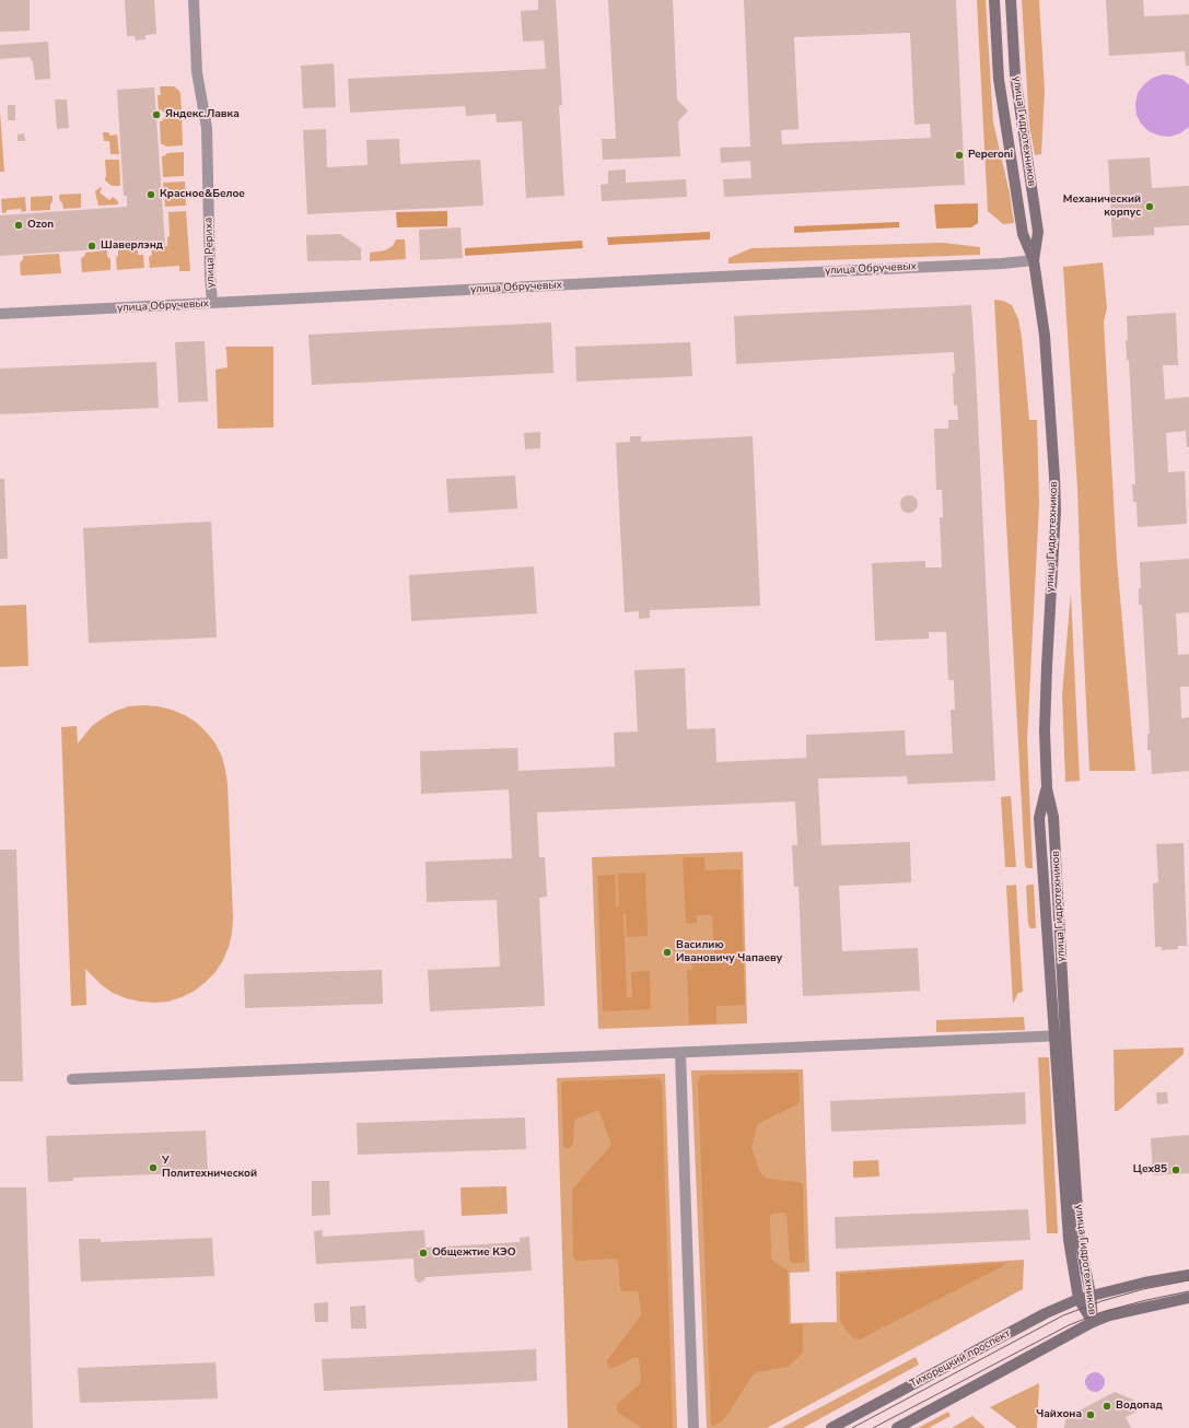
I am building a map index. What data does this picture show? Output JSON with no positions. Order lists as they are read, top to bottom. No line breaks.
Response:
{"streets":{"street":["улица Гидротехников","улица Рериха","улица Обручевых","Тихорецкий проспект"]},"crossings":[["улица Гидротехников","улица Обручевых"],["улица Гидротехников","Тихорецкий проспект"],["улица Рериха","улица Обручевых"]],"places":["Яндекс.Лавка","Peperoni","Красное&Белое","Механический корпус","Ozon","Шаверлэнд","Василию Ивановичу Чапаеву","У Политехнической","Цех85","Общежтие КЭО","Водопад","Чайхона"]}
